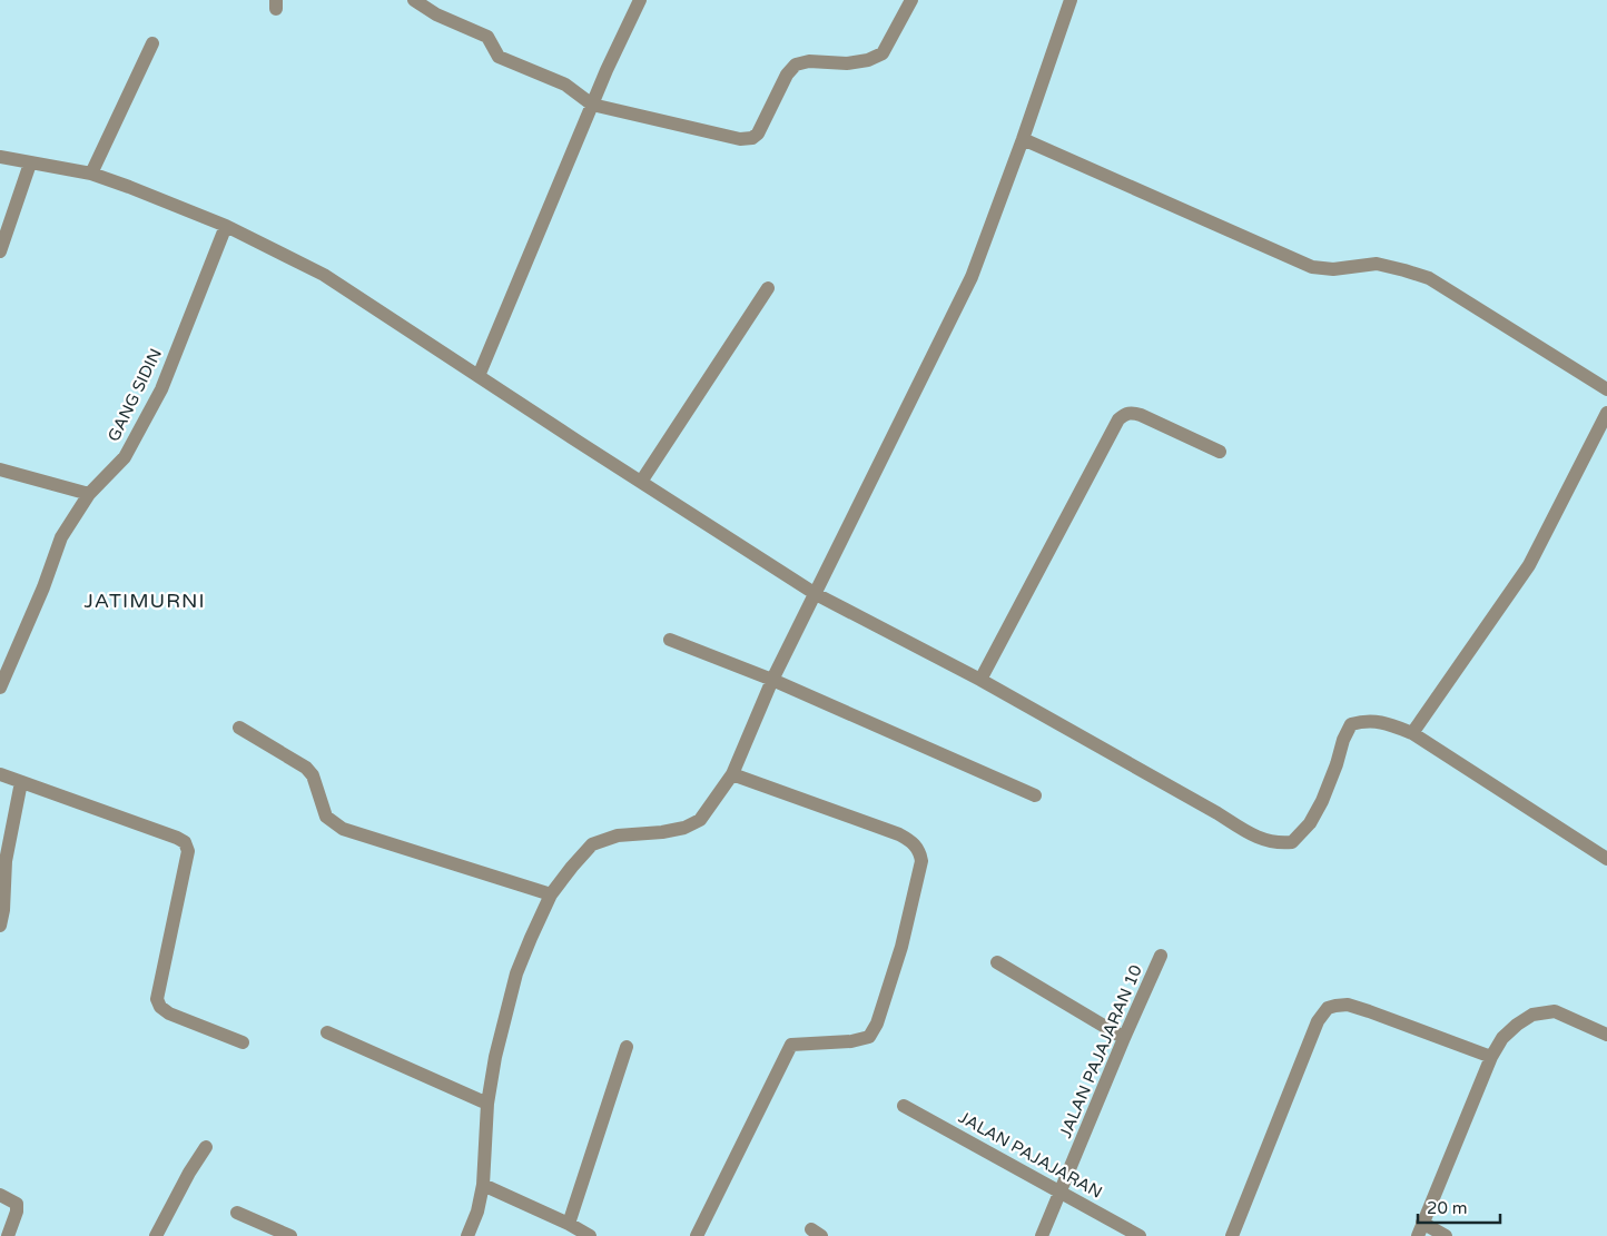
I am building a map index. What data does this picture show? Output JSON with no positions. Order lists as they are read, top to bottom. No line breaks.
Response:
{"streets":{"street":["GANG SIDIN","JALAN PAJAJARAN 10","JALAN PAJAJARAN"]},"crossings":[["JALAN PAJAJARAN 10","JALAN PAJAJARAN"]],"districts":["JATIMURNI"],"scale_bar":"20 m"}
